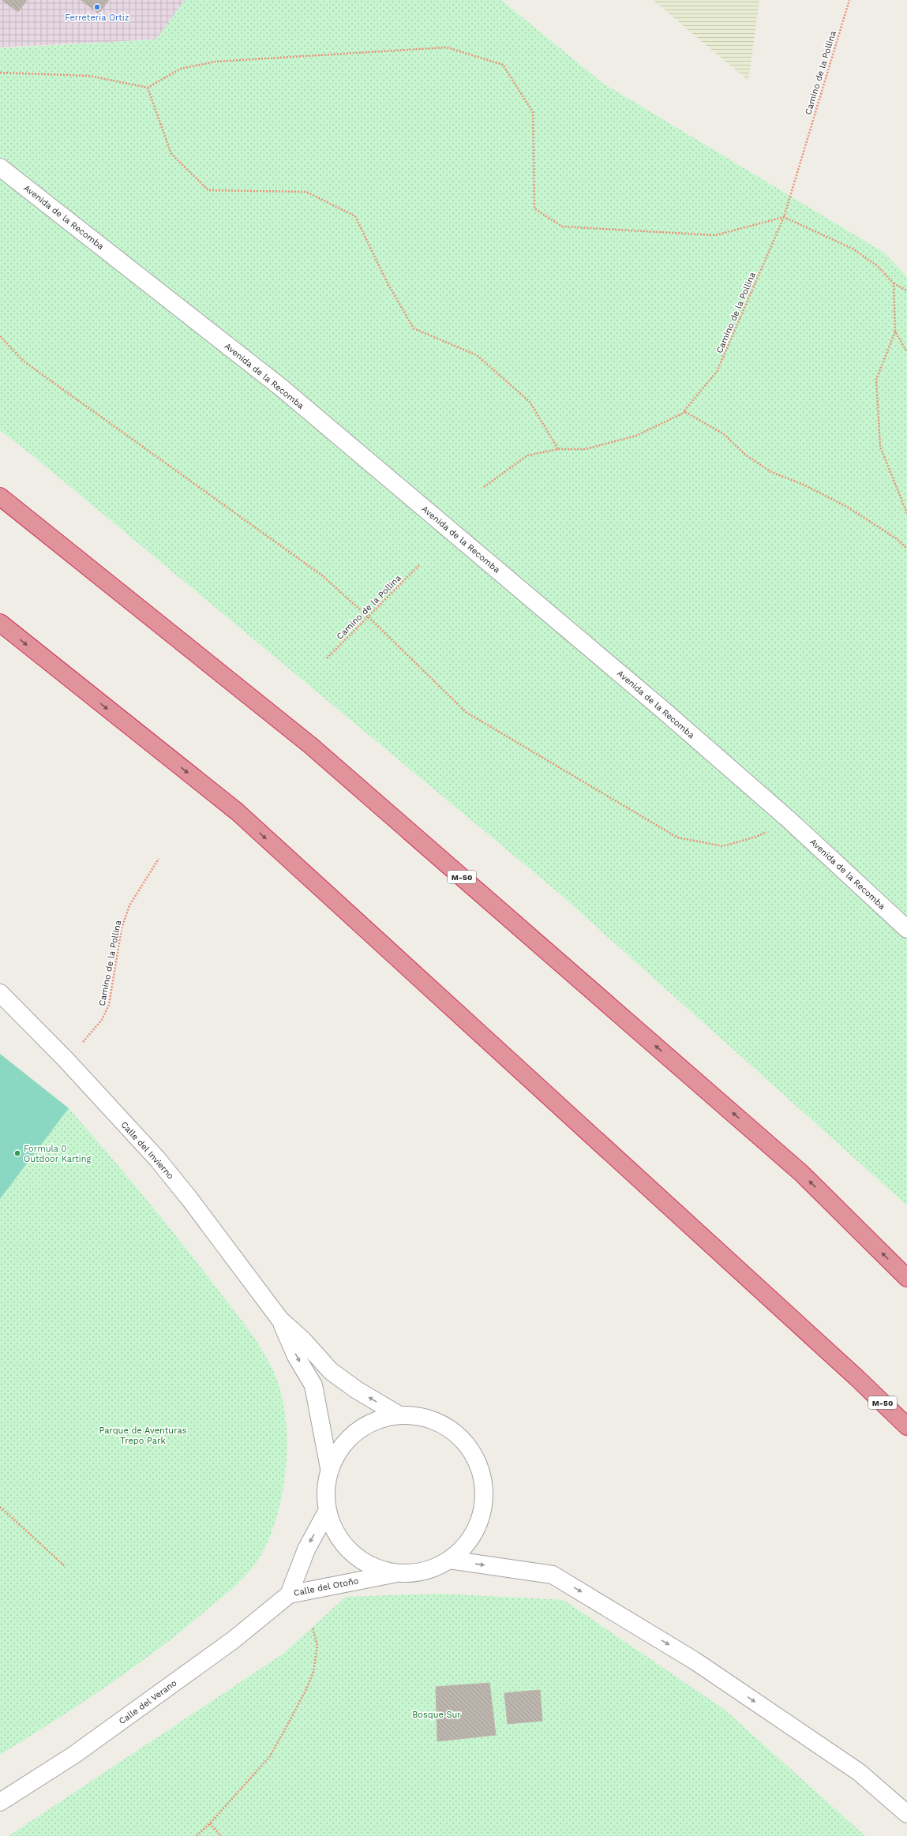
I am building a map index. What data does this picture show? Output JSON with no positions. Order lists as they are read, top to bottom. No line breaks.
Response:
{"streets":{"highway":["M-50"],"street":["Avenida de la Recomba","Calle del Invierno","Calle del Otoño","Calle del Verano"],"path":["Camino de la Pollina"]},"crossings":[["Calle del Otoño","Calle del Verano"]],"one_way":["Calle del Otoño"],"parks":["Parque de Aventuras Trepo Park","Bosque Sur"],"places":["Ferretería Ortiz","Formula 0 Outdoor Karting"]}
